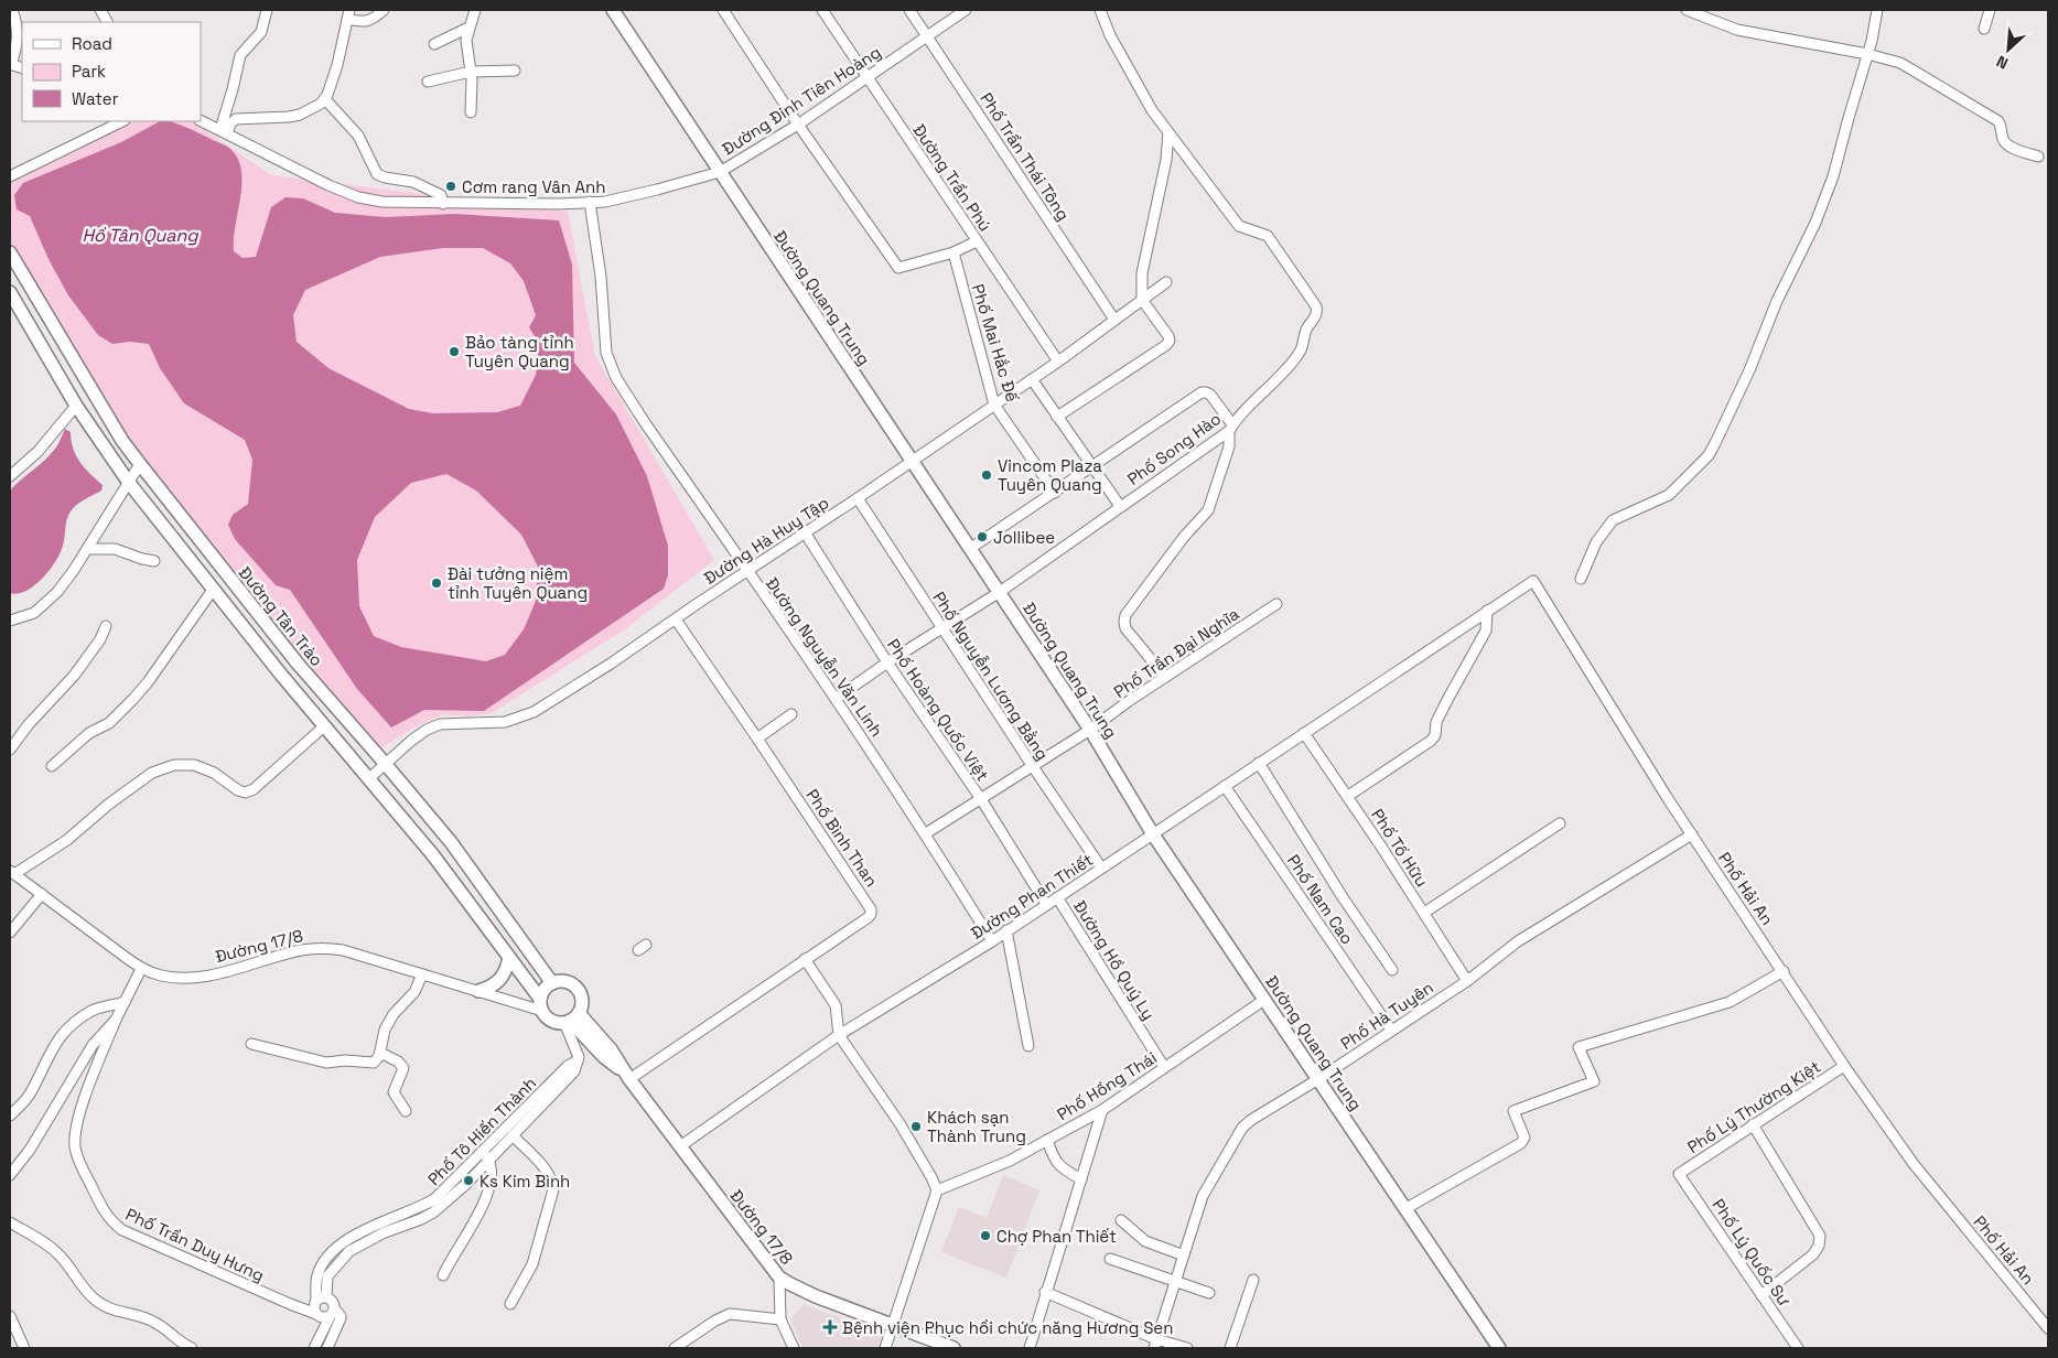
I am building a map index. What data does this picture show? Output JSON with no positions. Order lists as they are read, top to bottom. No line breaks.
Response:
{"streets":{"main road":["Đường Quang Trung","Đường Tân Trào","Đường 17/8"],"street":["Đường Đinh Tiên Hoàng","Phố Trần Thái Tông","Đường Trần Phú","Phố Mai Hắc Đế","Phố Song Hào","Đường Hà Huy Tập","Phố Trần Đại Nghĩa","Đường Nguyễn Văn Linh","Phố Nguyễn Lương Bằng","Phố Hoàng Quốc Việt","Phố Bình Than","Phố Tố Hữu","Phố Hải An","Đường Phan Thiết","Phố Nam Cao","Đường Hồ Quý Ly","Phố Hà Tuyên","Phố Hồng Thái","Phố Lý Thường Kiệt","Phố Tô Hiến Thành","Phố Trần Duy Hưng","Phố Lý Quốc Sư"]},"crossings":[["Đường Đinh Tiên Hoàng","Phố Trần Thái Tông"],["Đường Đinh Tiên Hoàng","Đường Trần Phú"],["Đường Đinh Tiên Hoàng","Đường Quang Trung"],["Đường Đinh Tiên Hoàng","Đường Nguyễn Văn Linh"],["Phố Trần Thái Tông","Đường Hà Huy Tập"],["Đường Trần Phú","Đường Hà Huy Tập"],["Đường Quang Trung","Phố Song Hào"],["Đường Quang Trung","Đường Hà Huy Tập"],["Đường Quang Trung","Phố Trần Đại Nghĩa"],["Đường Quang Trung","Đường Phan Thiết"],["Đường Quang Trung","Phố Hà Tuyên"],["Đường Quang Trung","Phố Hồng Thái"],["Phố Mai Hắc Đế","Đường Hà Huy Tập"],["Phố Song Hào","Đường Nguyễn Văn Linh"],["Phố Song Hào","Phố Nguyễn Lương Bằng"],["Phố Song Hào","Phố Hoàng Quốc Việt"],["Đường Hà Huy Tập","Đường Tân Trào"],["Đường Hà Huy Tập","Đường Nguyễn Văn Linh"],["Đường Hà Huy Tập","Phố Nguyễn Lương Bằng"],["Đường Hà Huy Tập","Phố Hoàng Quốc Việt"],["Đường Hà Huy Tập","Phố Bình Than"],["Đường Tân Trào","Đường 17/8"],["Phố Trần Đại Nghĩa","Đường Nguyễn Văn Linh"],["Phố Trần Đại Nghĩa","Phố Nguyễn Lương Bằng"],["Phố Trần Đại Nghĩa","Phố Hoàng Quốc Việt"],["Đường Nguyễn Văn Linh","Đường Phan Thiết"],["Phố Nguyễn Lương Bằng","Đường Phan Thiết"],["Phố Hoàng Quốc Việt","Đường Phan Thiết"],["Phố Bình Than","Đường 17/8"],["Phố Tố Hữu","Đường Phan Thiết"],["Phố Tố Hữu","Phố Hà Tuyên"],["Phố Hải An","Đường Phan Thiết"],["Phố Hải An","Phố Hà Tuyên"],["Phố Hải An","Phố Lý Thường Kiệt"],["Đường Phan Thiết","Phố Nam Cao"],["Đường Phan Thiết","Đường 17/8"],["Đường Phan Thiết","Đường Hồ Quý Ly"],["Phố Nam Cao","Phố Hà Tuyên"],["Đường Hồ Quý Ly","Phố Hồng Thái"],["Phố Lý Thường Kiệt","Phố Lý Quốc Sư"],["Phố Tô Hiến Thành","Phố Trần Duy Hưng"]],"water":["Hồ Tân Quang"],"places":{"other":["Cơm rang Vân Anh","Bảo tàng tỉnh Tuyên Quang","Vincom Plaza Tuyên Quang","Jollibee","Đài tưởng niệm tỉnh Tuyên Quang","Khách sạn Thành Trung","Ks Kim Bình","Chợ Phan Thiết"],"health":["Bệnh viện Phục hồi chức năng Hương Sen"]},"legend":["Road","Park","Water"],"north":"bottom left"}
